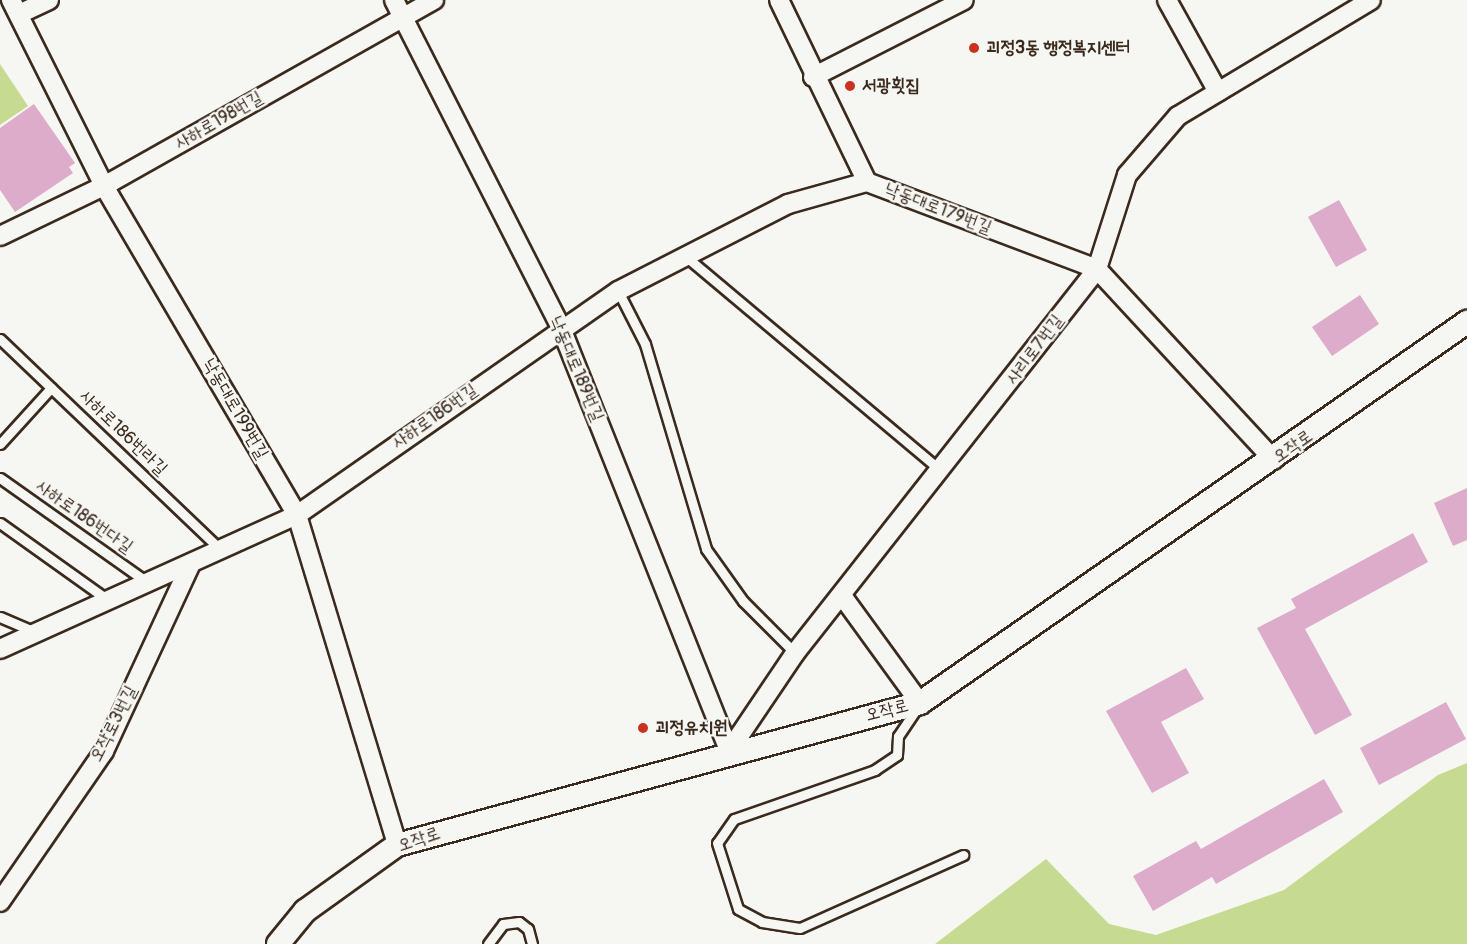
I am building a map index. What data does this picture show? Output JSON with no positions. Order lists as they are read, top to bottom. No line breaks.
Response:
{"streets":{"street":["사하로198번길","낙동대로179번길","사리로7번길","낙동대로189번길","낙동대로199번길","사하로186번길","오작로","오작로3번길"],"lane":["사하로186번라길","사하로186번다길"]},"crossings":[["사하로198번길","낙동대로189번길"],["사하로198번길","낙동대로199번길"],["낙동대로179번길","사리로7번길"],["낙동대로179번길","사하로186번길"],["사리로7번길","낙동대로189번길"],["사리로7번길","오작로"],["낙동대로189번길","사하로186번길"],["낙동대로189번길","오작로"],["낙동대로199번길","사하로186번길"],["낙동대로199번길","오작로"],["사하로186번길","사하로186번라길"],["사하로186번길","사하로186번다길"],["사하로186번길","오작로3번길"]],"places":["괴정3동 행정복지센터","서광횟집","괴정유치원"]}
